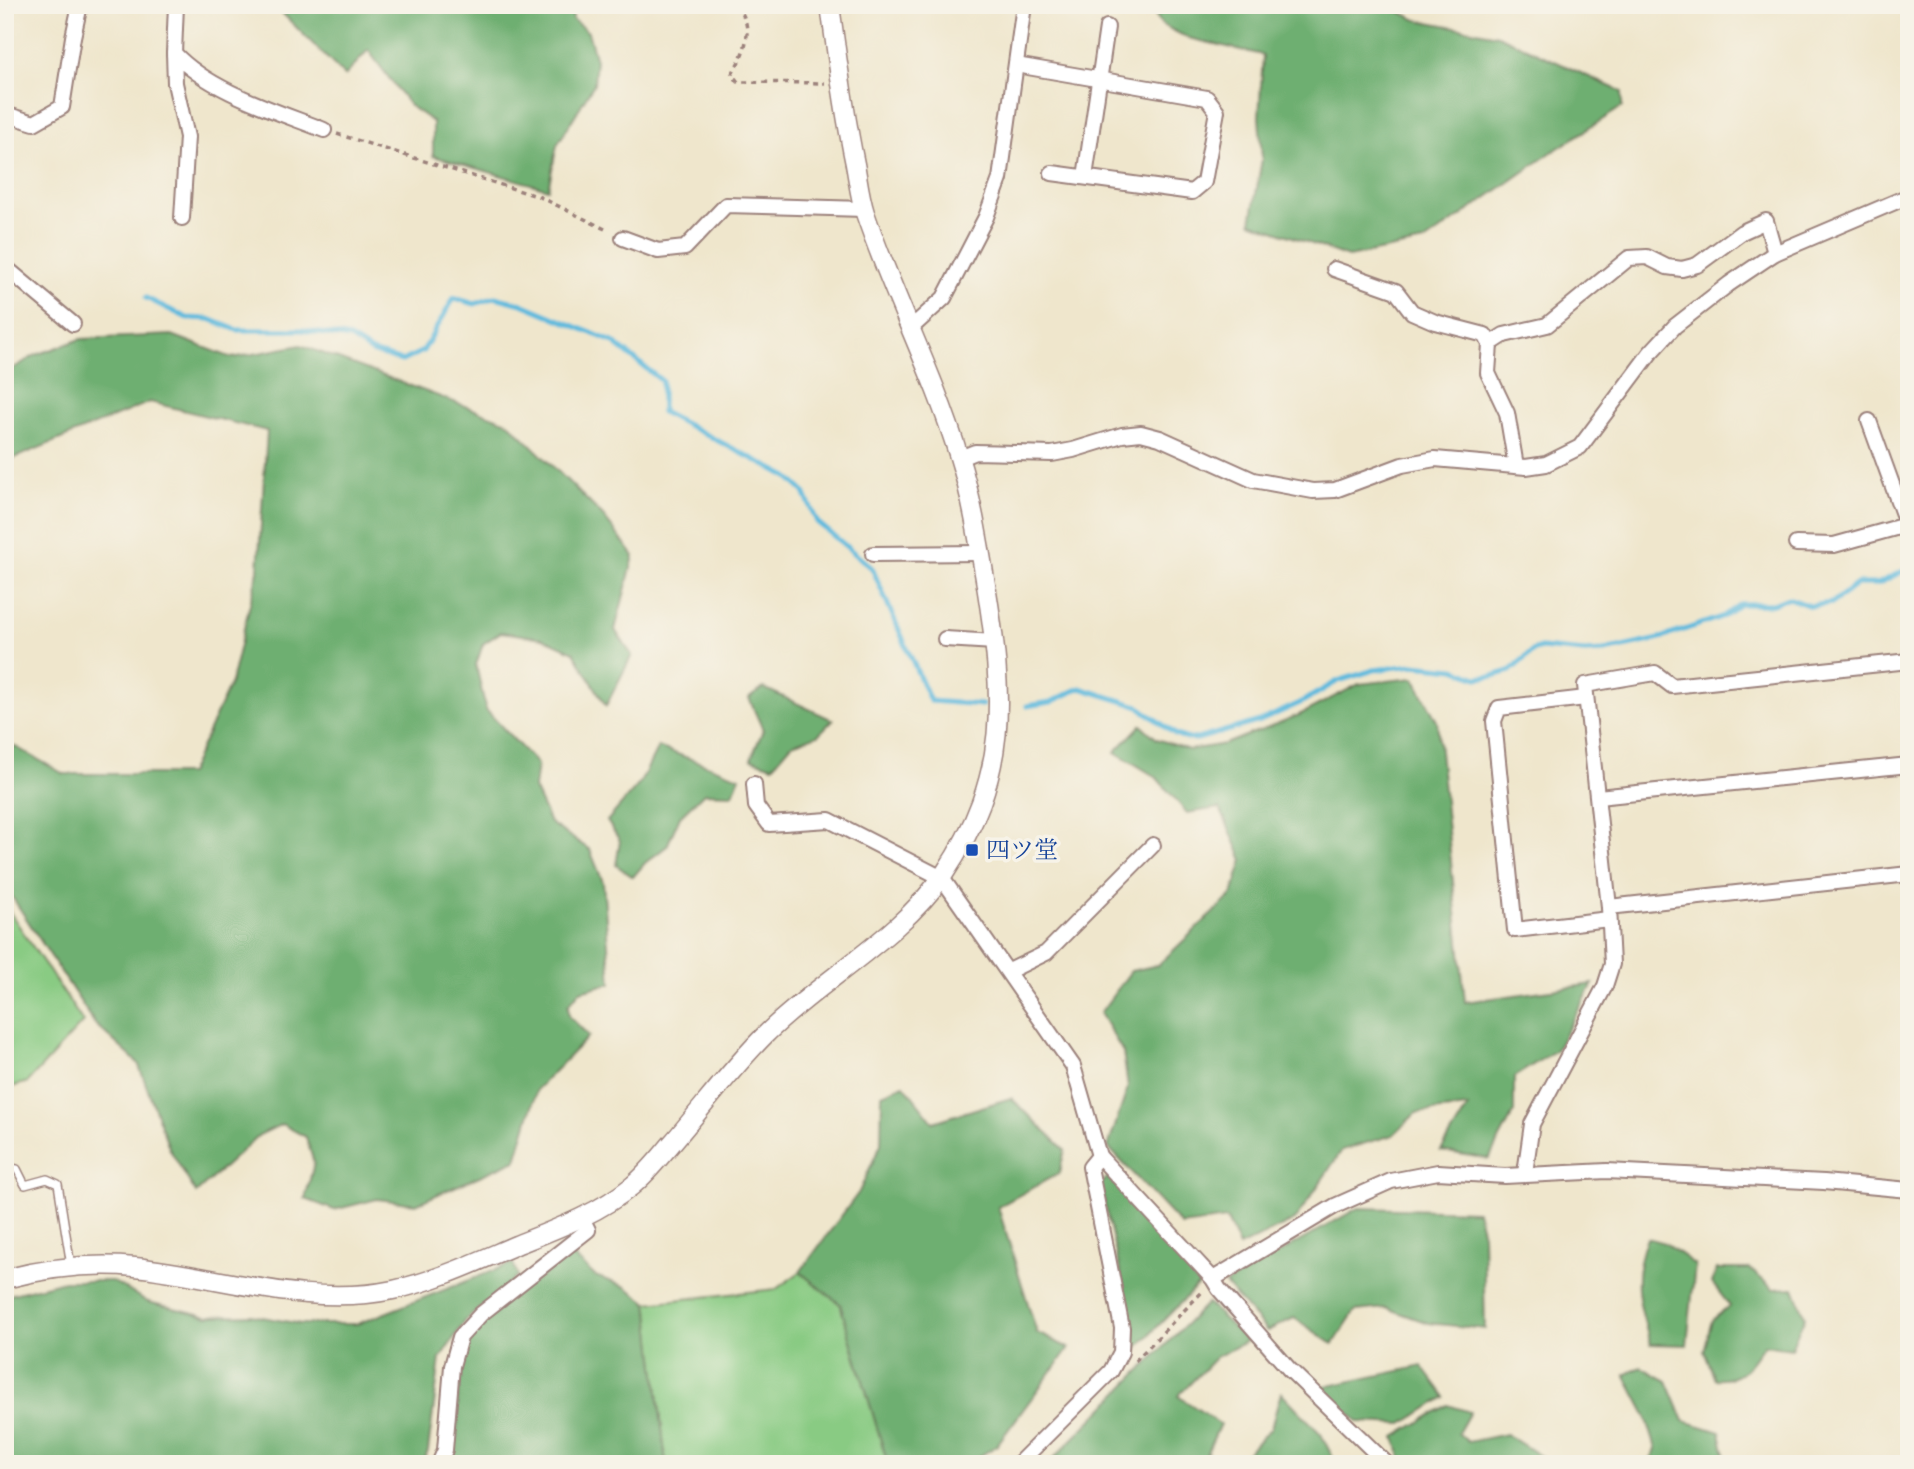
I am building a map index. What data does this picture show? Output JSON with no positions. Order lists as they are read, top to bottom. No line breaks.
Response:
{"places":{"transit":["四ツ堂"]}}
